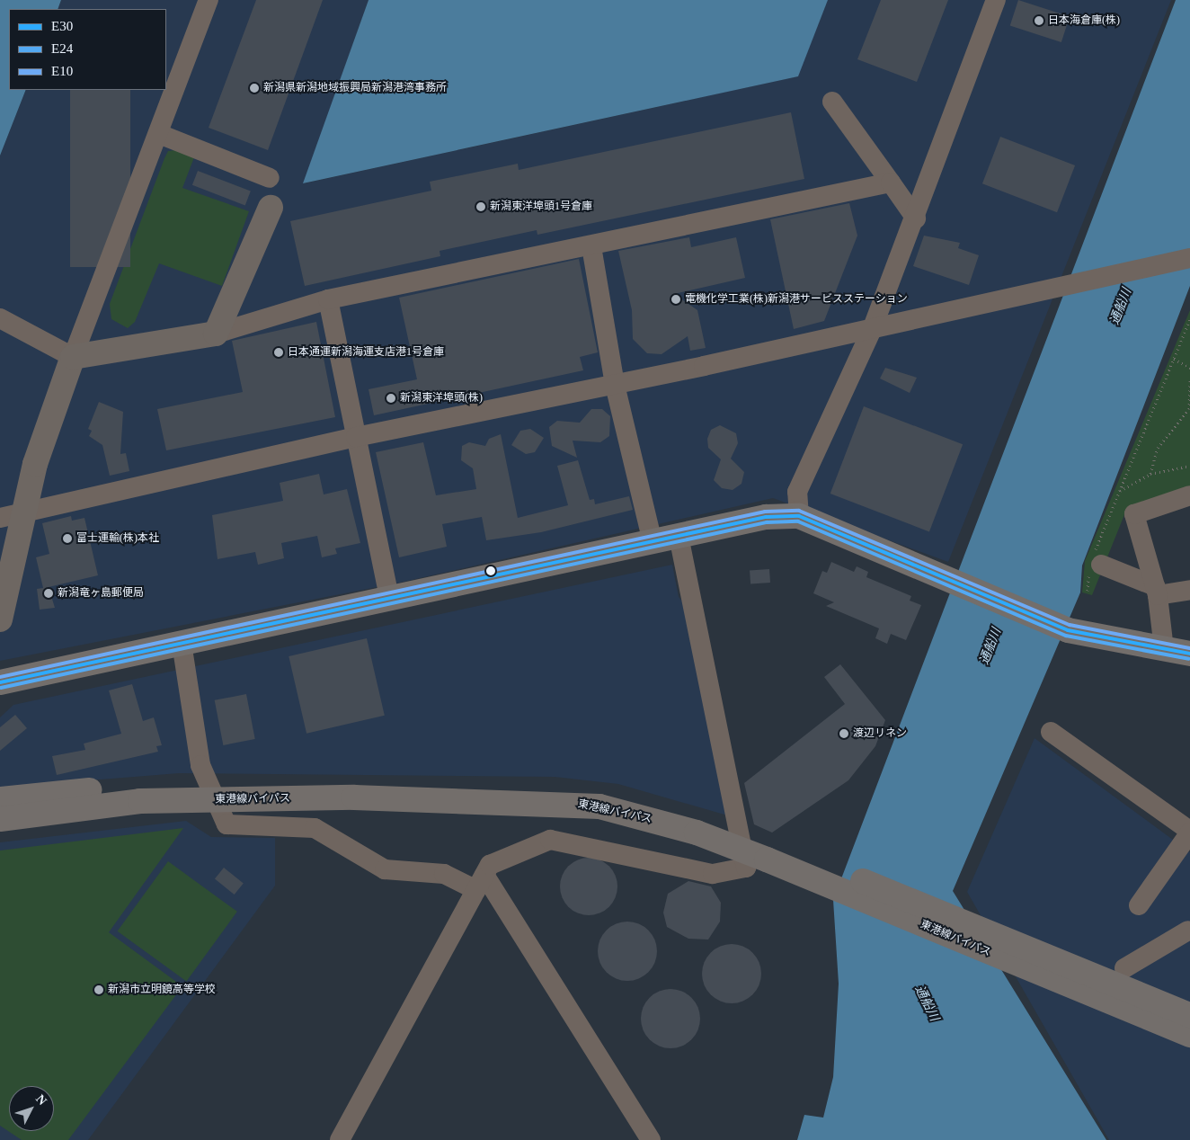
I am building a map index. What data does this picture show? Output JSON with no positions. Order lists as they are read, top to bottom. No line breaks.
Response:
{"streets":{"highway":["東港線バイパス"]},"water":["通船川"],"places":["日本海倉庫(株)","新潟県新潟地域振興局新潟港湾事務所","新潟東洋埠頭1号倉庫","電機化学工業(株)新潟港サービスステーション","日本通運新潟海運支店港1号倉庫","新潟東洋埠頭(株)","富士運輸(株)本社","新潟竜ヶ島郵便局","渡辺リネン","新潟市立明鏡高等学校"],"lines":["transit line E10","transit line E30","transit line E24"],"legend":["E30","E24","E10"],"north":"top right"}
